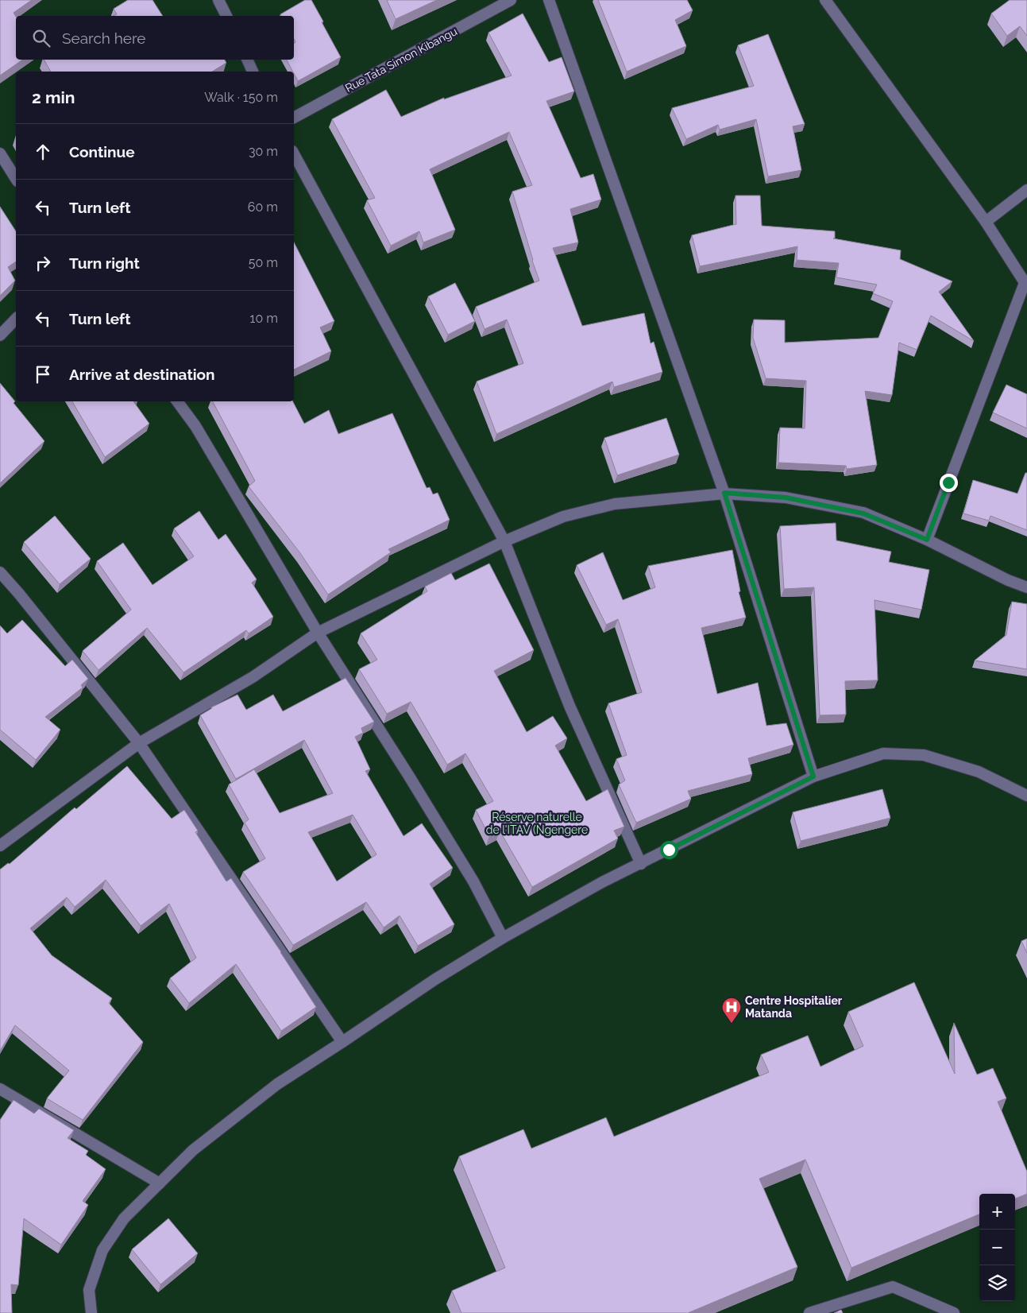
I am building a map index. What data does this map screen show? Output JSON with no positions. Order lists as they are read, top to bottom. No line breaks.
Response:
{"streets":{"street":["Rue Tata Simon Kibangu"]},"parks":["Réserve naturelle de l'ITAV (Ngengere"],"places":{"hospital":["Centre Hospitalier Matanda"]},"page":{"search":"Search here","heading":["2 min","Walk · 150 m"],"list":[["Continue","30 m"],["Turn left","60 m"],["Turn right","50 m"],["Turn left","10 m"],"Arrive at destination"],"map_buttons":["+","−"]}}
